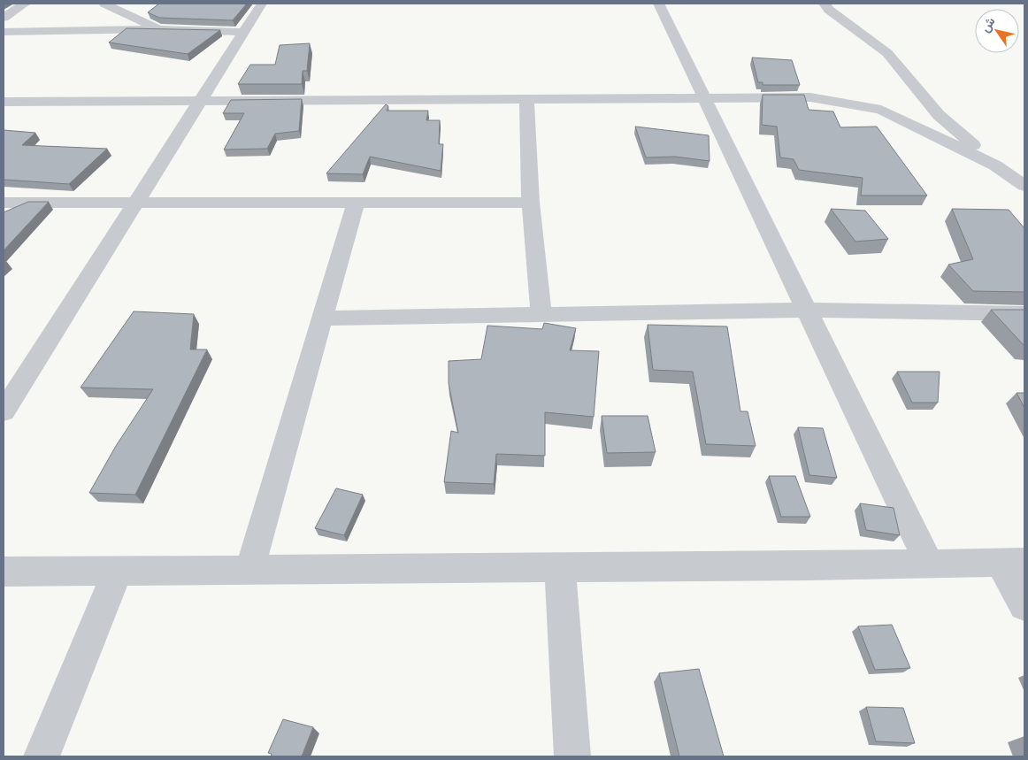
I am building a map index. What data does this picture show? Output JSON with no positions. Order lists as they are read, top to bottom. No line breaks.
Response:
{"north":"top left"}
